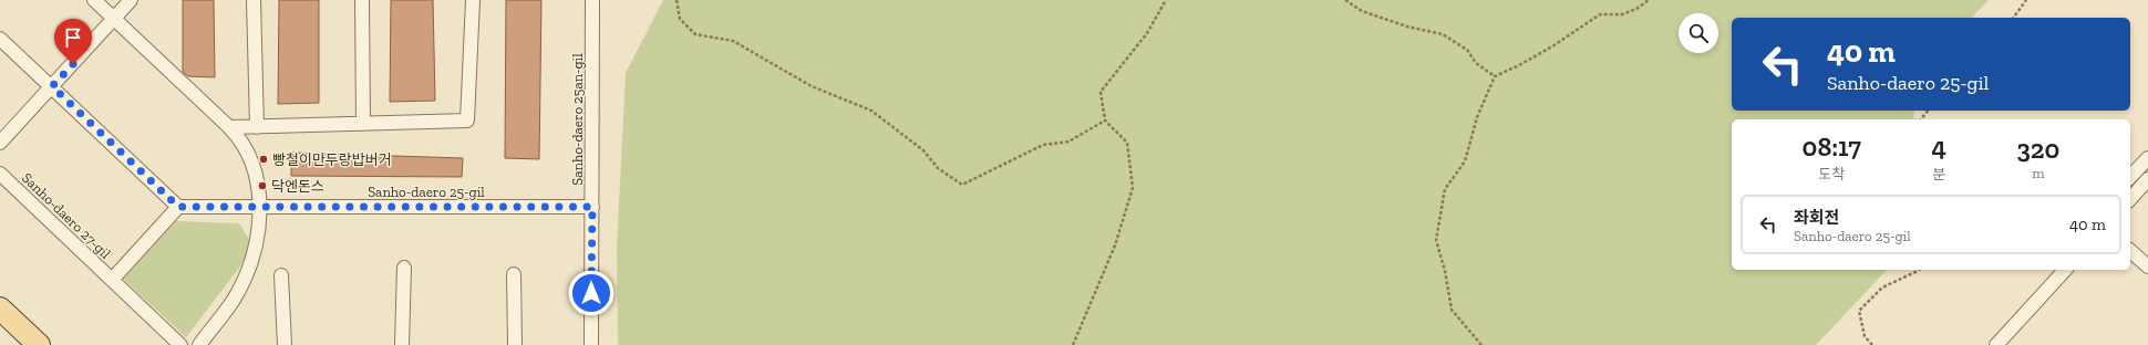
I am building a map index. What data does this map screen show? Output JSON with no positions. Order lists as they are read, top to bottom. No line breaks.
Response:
{"streets":{"street":["Sanho-daero 25an-gil","Sanho-daero 25-gil","Sanho-daero 27-gil"]},"crossings":[["Sanho-daero 25an-gil","Sanho-daero 25-gil"],["Sanho-daero 25-gil","Sanho-daero 27-gil"]],"places":["빵철이만두랑밥버거","닥엔돈스"],"page":{"turn":["40 m","Sanho-daero 25-gil"],"eta":["08:17","도착","4","분","320","m"],"list":[{"name":"좌회전","note":"Sanho-daero 25-gil","value":"40 m"}]}}
